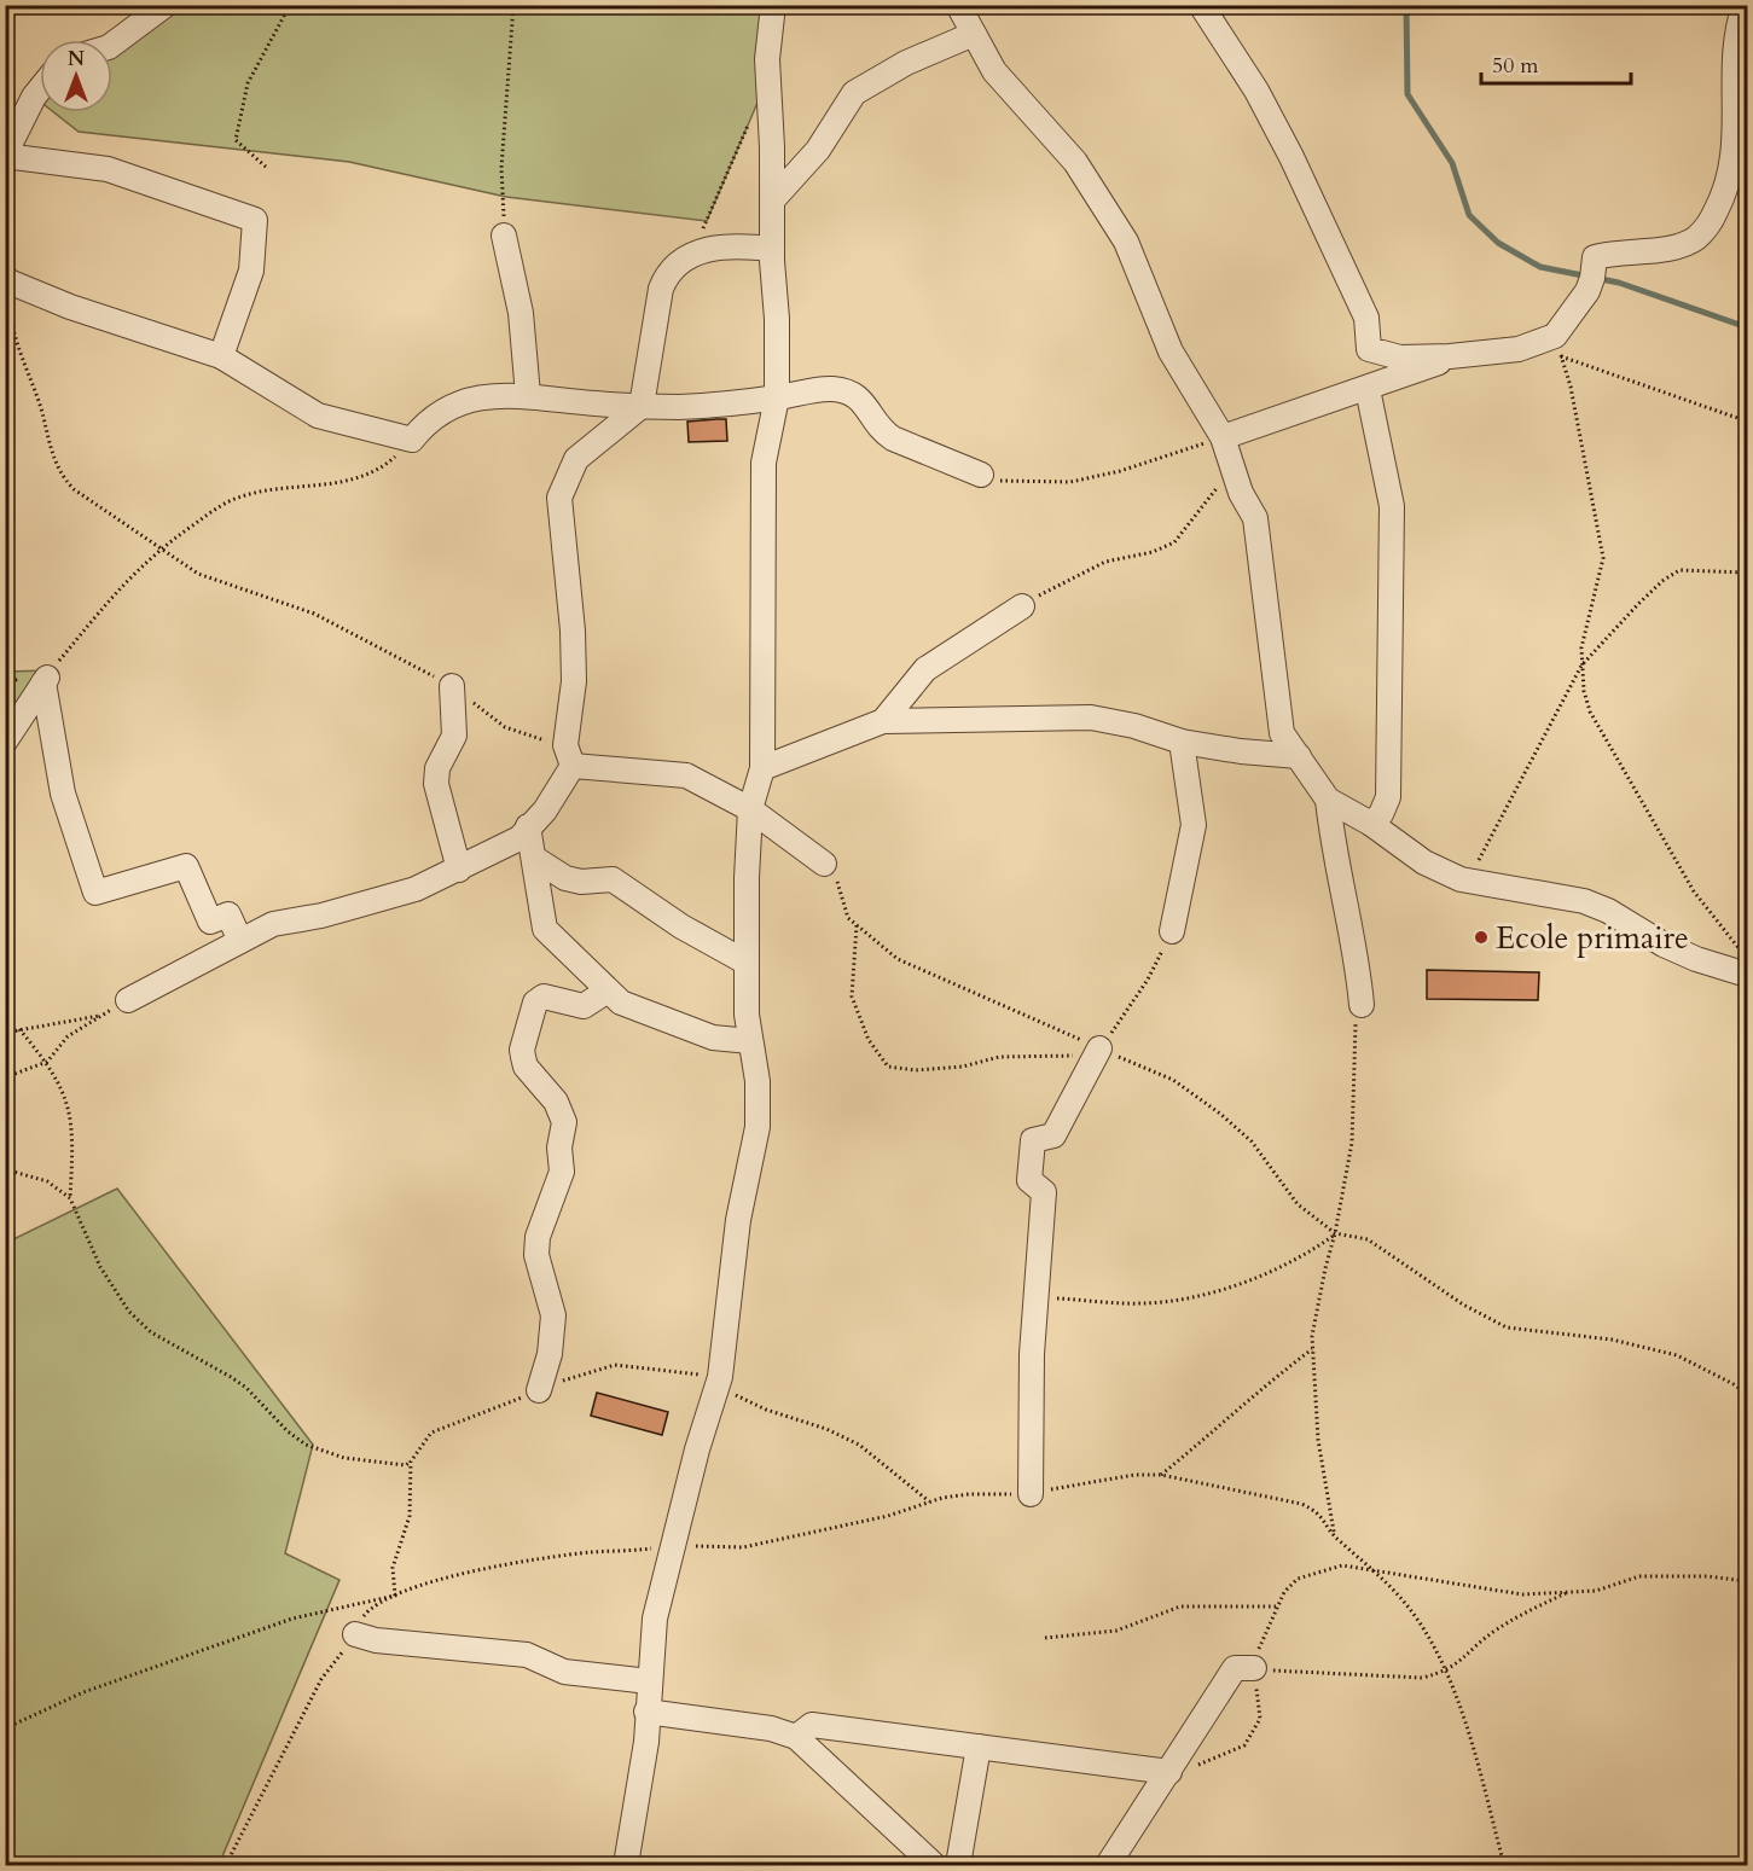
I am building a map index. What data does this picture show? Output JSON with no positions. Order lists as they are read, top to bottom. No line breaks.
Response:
{"places":["Ecole primaire"],"scale_bar":"50 m","north":"top"}
